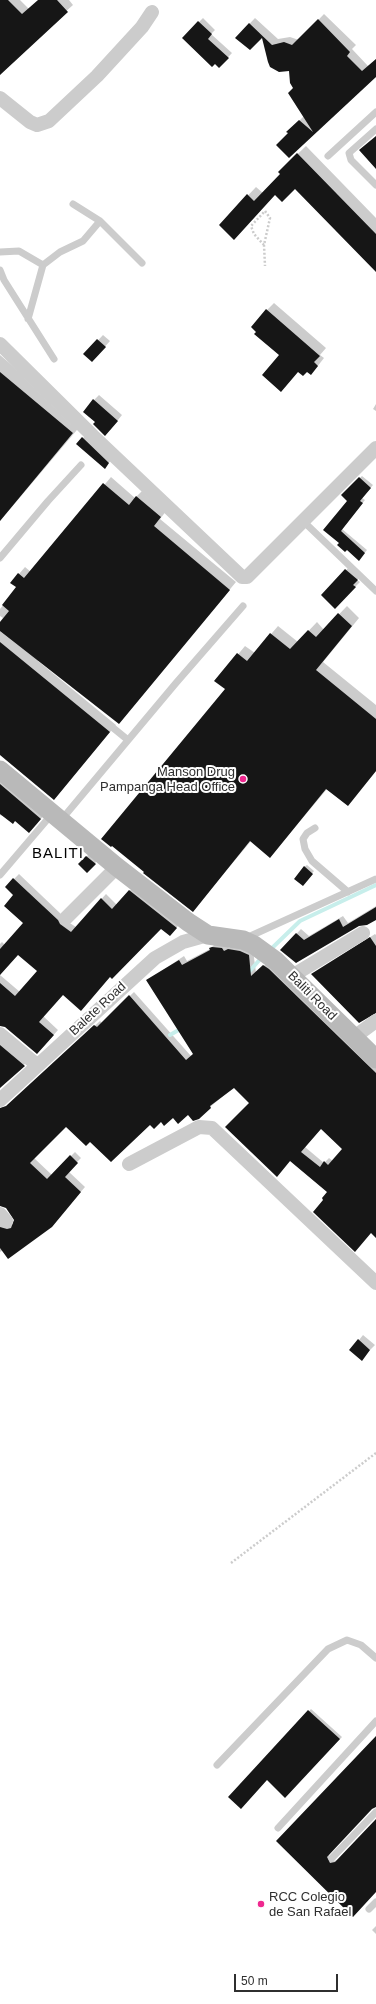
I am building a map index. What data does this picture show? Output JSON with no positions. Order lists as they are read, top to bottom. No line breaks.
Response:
{"streets":{"main road":["Baliti Road"],"street":["Balete Road"]},"districts":["BALITI"],"places":["Manson Drug Pampanga Head Office","RCC Colegio de San Rafael"],"scale_bar":"50 m"}
